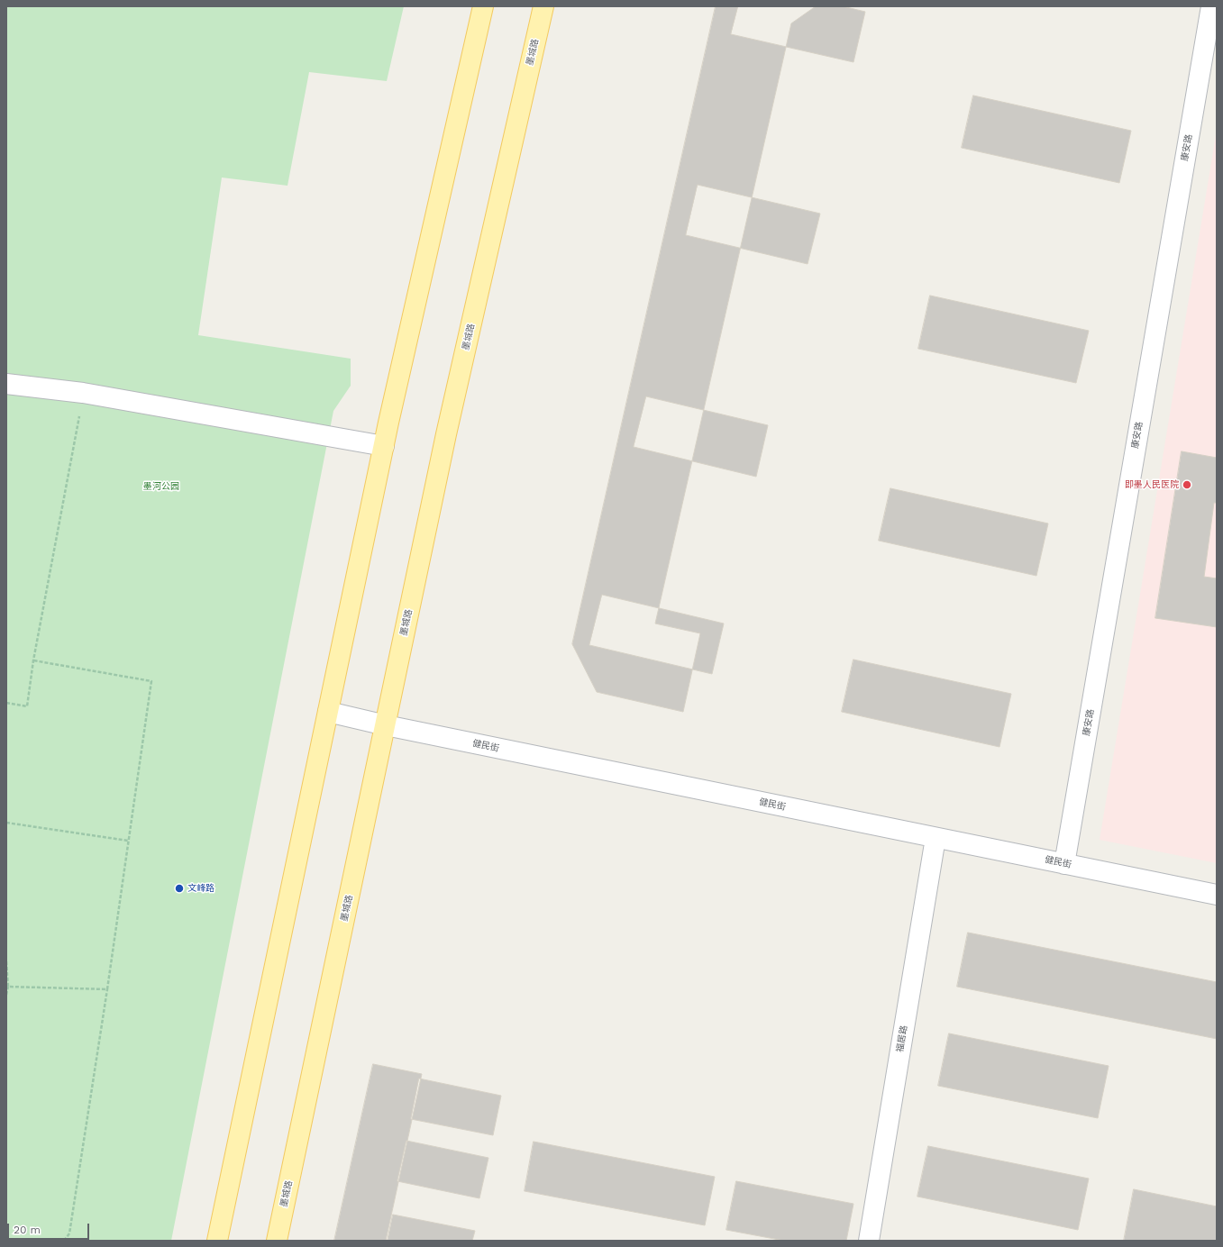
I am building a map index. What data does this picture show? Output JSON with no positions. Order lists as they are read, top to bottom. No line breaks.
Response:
{"streets":{"main road":["墨城路"],"street":["康安路","健民街","福居路"]},"crossings":[["墨城路","健民街"],["康安路","健民街"],["健民街","福居路"]],"parks":["墨河公园"],"places":["即墨人民医院","文峰路"],"scale_bar":"20 m"}
